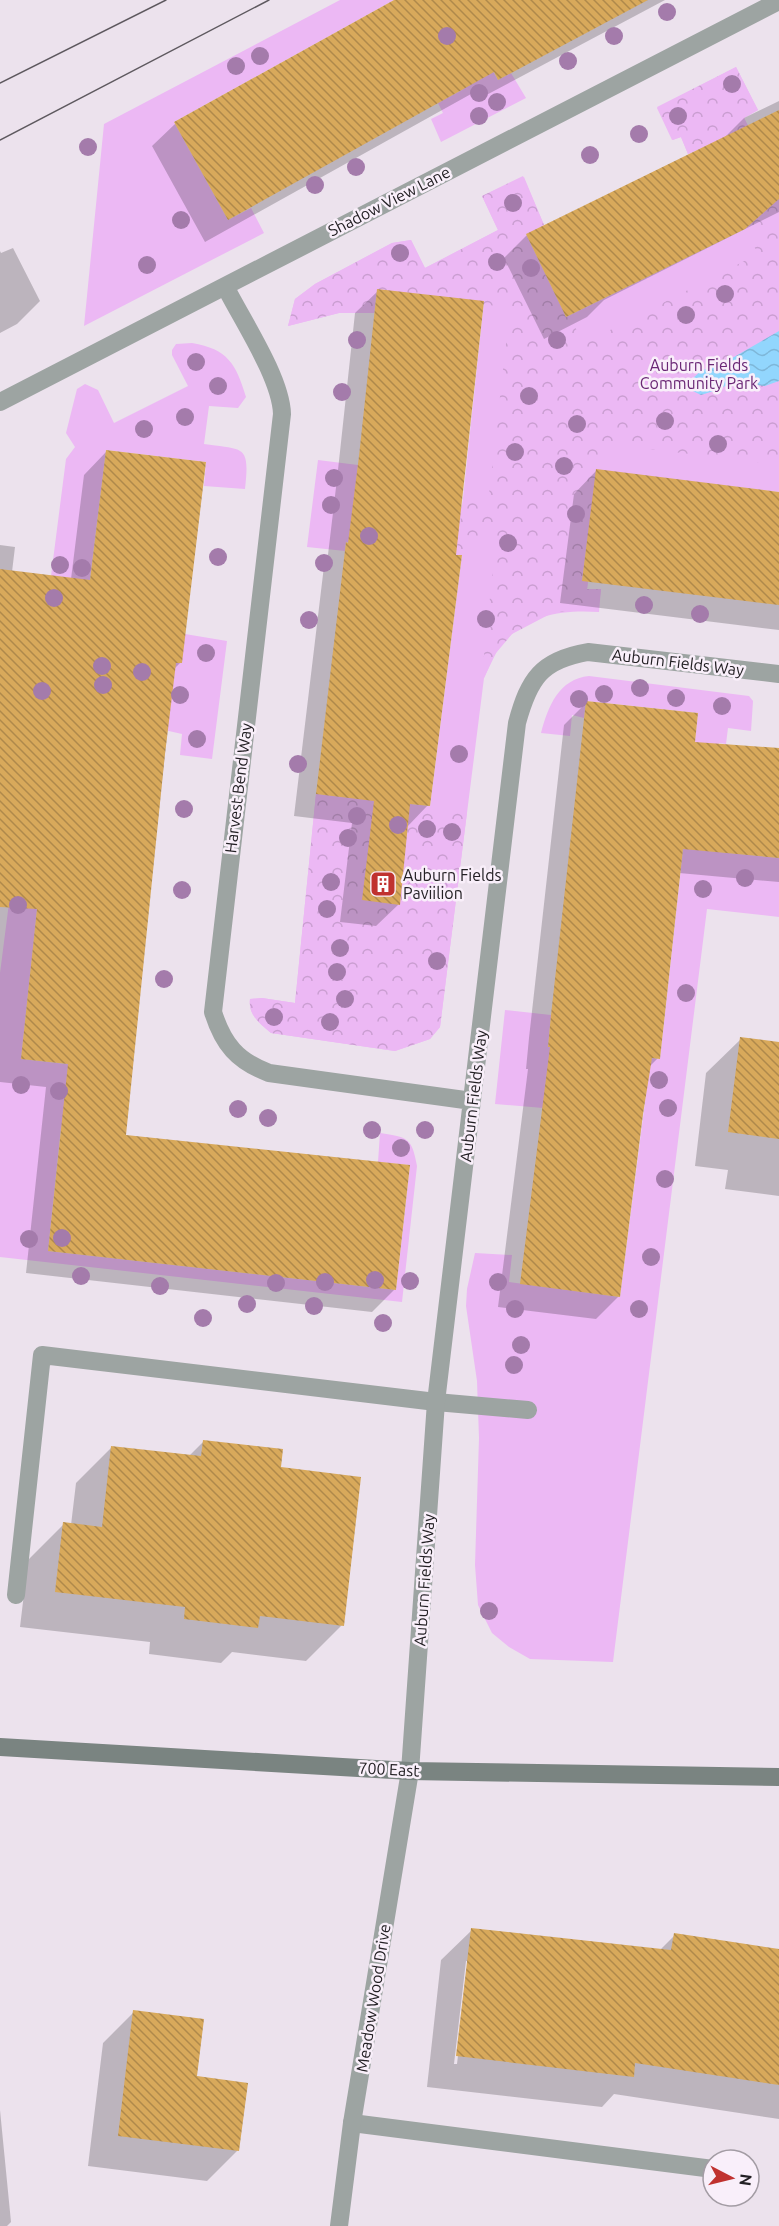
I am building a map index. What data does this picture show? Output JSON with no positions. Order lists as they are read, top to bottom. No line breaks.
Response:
{"streets":{"main road":["700 East"],"street":["Shadow View Lane","Auburn Fields Way","Harvest Bend Way","Meadow Wood Drive"]},"crossings":[["Shadow View Lane","Harvest Bend Way"],["Auburn Fields Way","Harvest Bend Way"],["Auburn Fields Way","700 East"],["Auburn Fields Way","Meadow Wood Drive"],["700 East","Meadow Wood Drive"]],"parks":["Auburn Fields Community Park"],"places":{"building":["Auburn Fields Paviilion"]},"north":"right"}
